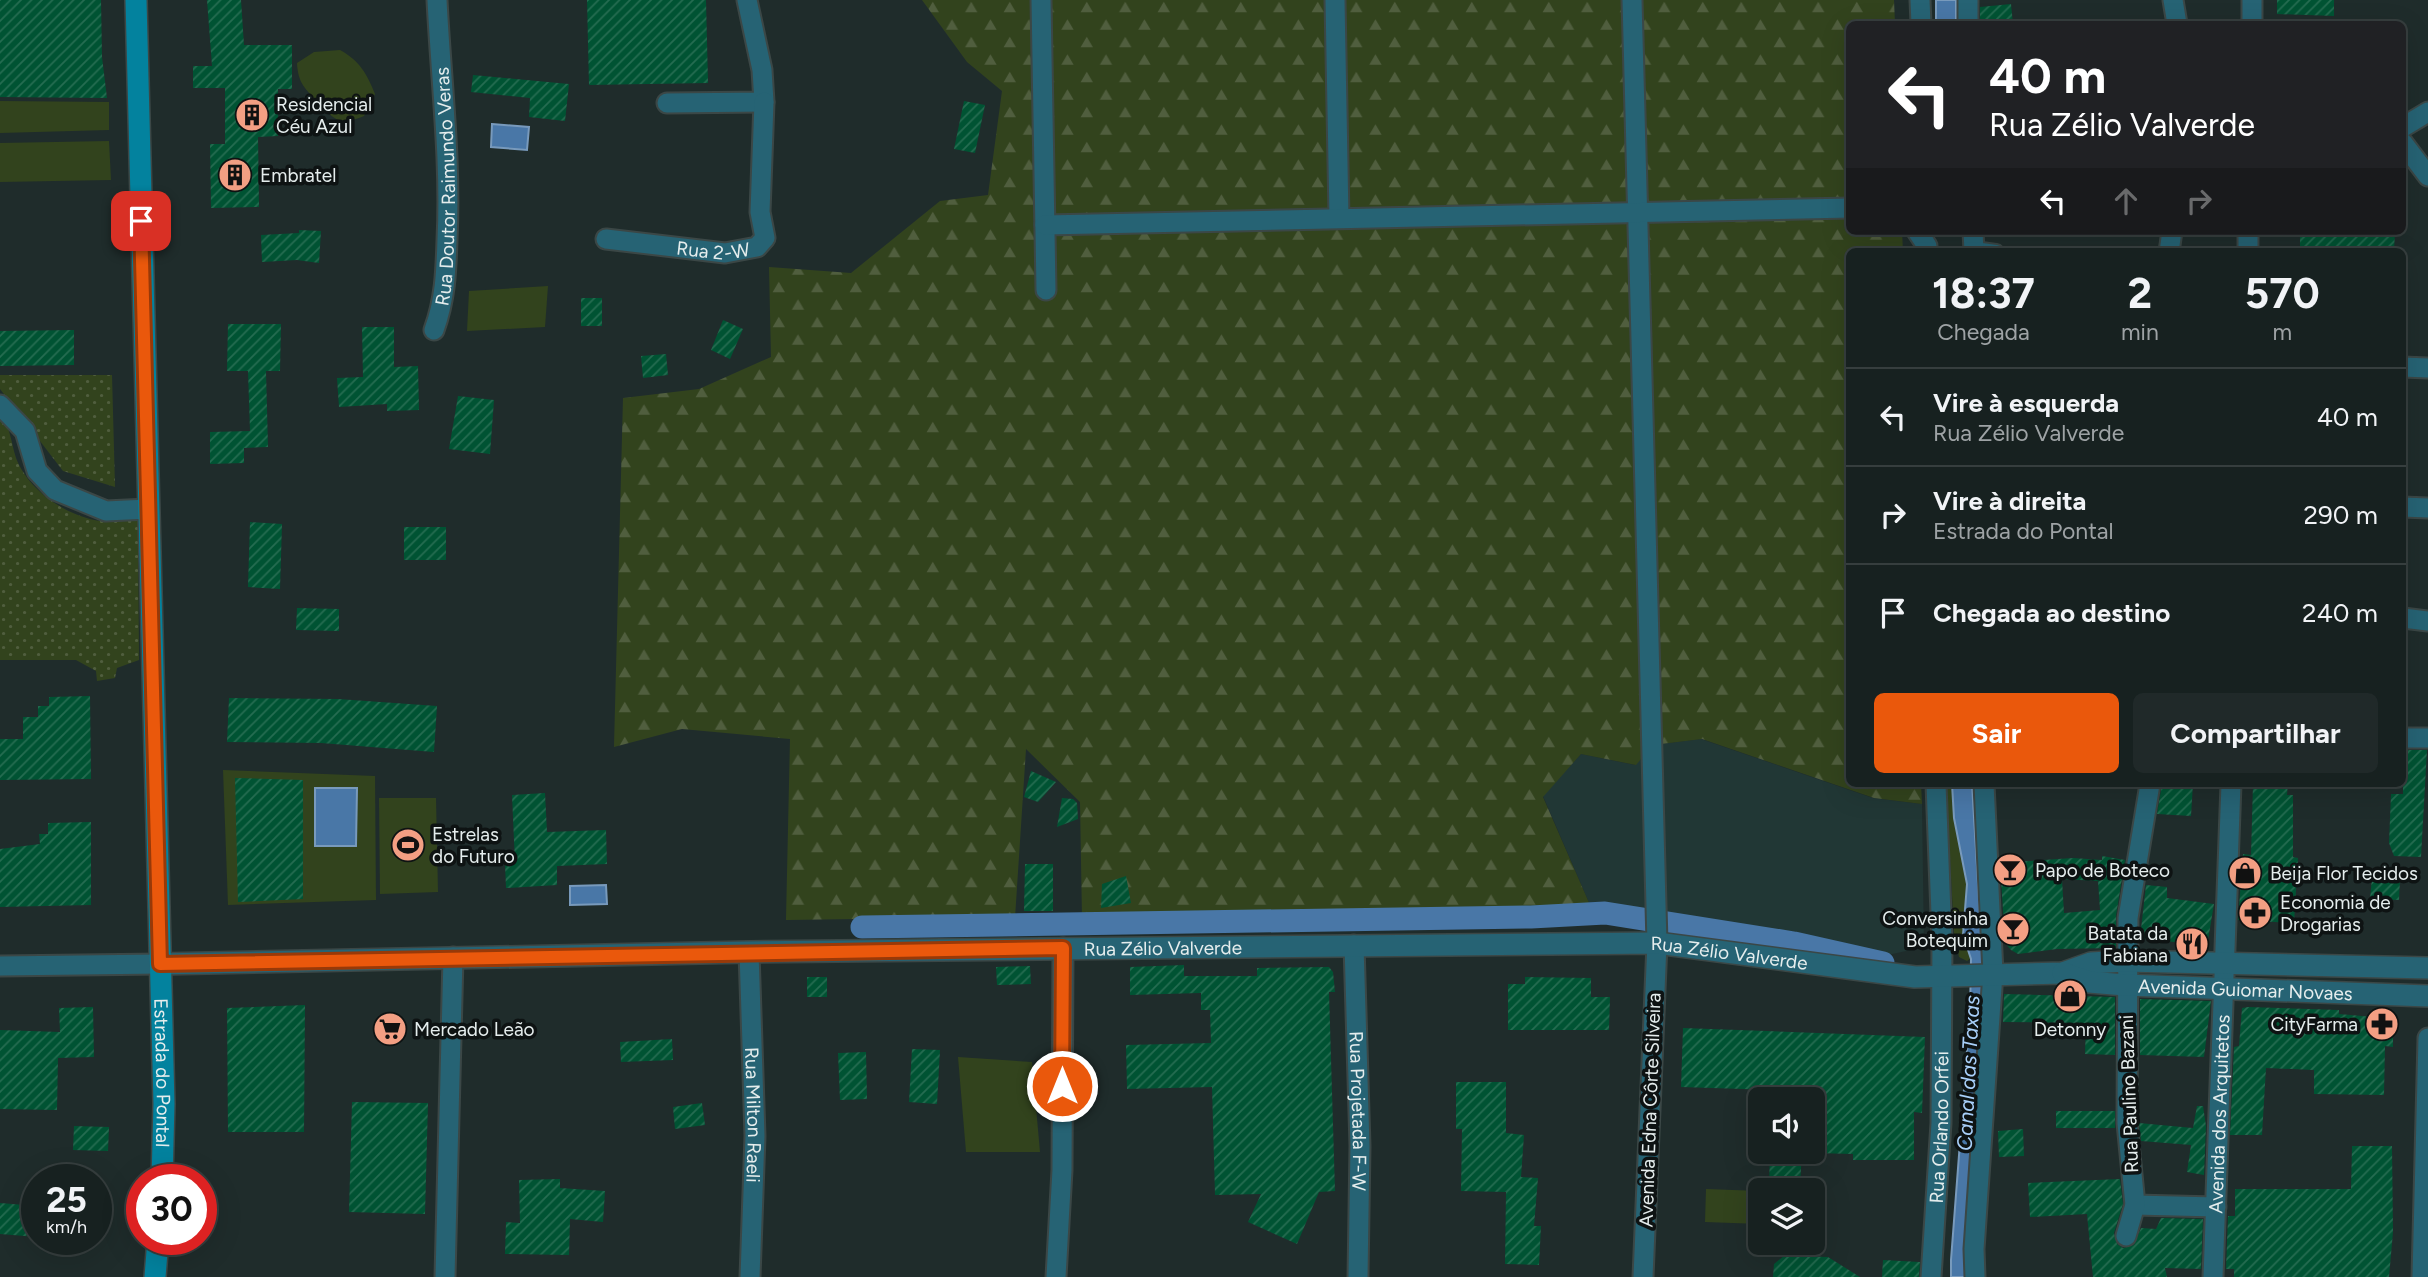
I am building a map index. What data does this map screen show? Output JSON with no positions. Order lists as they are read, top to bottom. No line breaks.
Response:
{"streets":{"main road":["Estrada do Pontal"],"street":["Rua Doutor Raimundo Veras","Rua 2-W","Rua Zélio Valverde","Avenida Guiomar Novaes","Rua Paulino Bazani","Avenida Edna Côrte Silveira","Rua Projetada F-W","Avenida dos Arquitetos","Rua Milton Raeli","Rua Orlando Orfei"]},"crossings":[["Rua Zélio Valverde","Avenida Guiomar Novaes"],["Rua Zélio Valverde","Estrada do Pontal"],["Rua Zélio Valverde","Avenida Edna Côrte Silveira"],["Rua Zélio Valverde","Rua Projetada F-W"],["Rua Zélio Valverde","Rua Milton Raeli"],["Rua Zélio Valverde","Rua Orlando Orfei"],["Avenida Guiomar Novaes","Rua Paulino Bazani"],["Avenida Guiomar Novaes","Avenida dos Arquitetos"],["Avenida Guiomar Novaes","Rua Orlando Orfei"]],"water":["Canal das Taxas"],"places":{"building":["Residencial Céu Azul","Embratel"],"sports":["Estrelas do Futuro"],"bar":["Papo de Boteco","Conversinha Botequim"],"shop":["Beija Flor Tecidos","Detonny"],"pharmacy":["Economia de Drogarias","CityFarma"],"restaurant":["Batata da Fabiana"],"supermarket":["Mercado Leão"]},"page":{"turn":["40 m","Rua Zélio Valverde"],"eta":["18:37","Chegada","2","min","570","m"],"list":[{"name":"Vire à esquerda","note":"Rua Zélio Valverde","value":"40 m"},{"name":"Vire à direita","note":"Estrada do Pontal","value":"290 m"},{"name":"Chegada ao destino","value":"240 m"}],"buttons":["Sair","Compartilhar"],"speed":"25 km/h","limit":"30"}}
